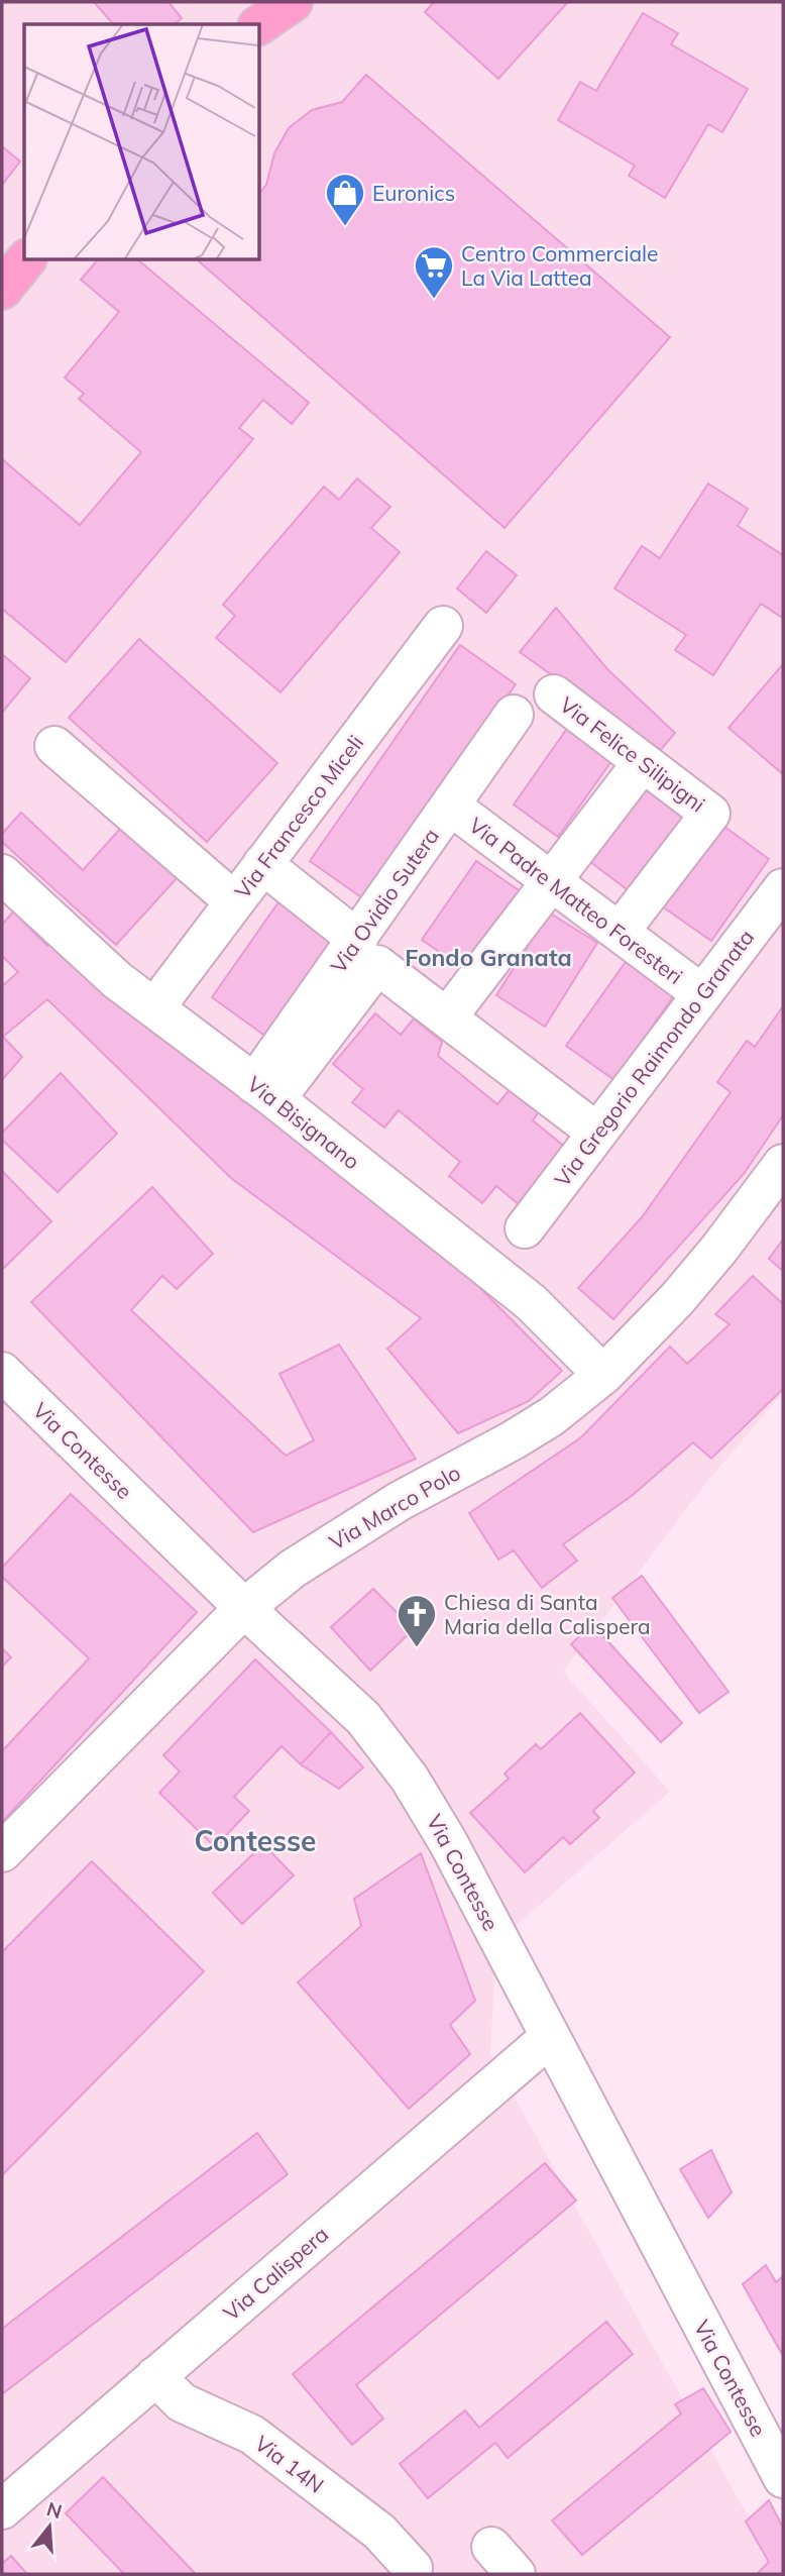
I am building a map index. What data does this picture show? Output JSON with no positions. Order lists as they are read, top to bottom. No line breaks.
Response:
{"streets":{"street":["Via Felice Silipigni","Via Francesco Miceli","Via Ovidio Sutera","Via Padre Matteo Foresteri","Via Gregorio Raimondo Granata","Via Bisignano","Via Contesse","Via Marco Polo","Via Calispera","Via 14N"]},"crossings":[["Via Felice Silipigni","Via Padre Matteo Foresteri"],["Via Francesco Miceli","Via Bisignano"],["Via Ovidio Sutera","Via Padre Matteo Foresteri"],["Via Ovidio Sutera","Via Bisignano"],["Via Padre Matteo Foresteri","Via Gregorio Raimondo Granata"],["Via Bisignano","Via Marco Polo"],["Via Contesse","Via Marco Polo"],["Via Contesse","Via Calispera"],["Via Calispera","Via 14N"]],"districts":["Fondo Granata","Contesse"],"places":{"shop":["Euronics"],"supermarket":["Centro Commerciale La Via Lattea"],"church":["Chiesa di Santa Maria della Calispera"]},"north":"top"}
